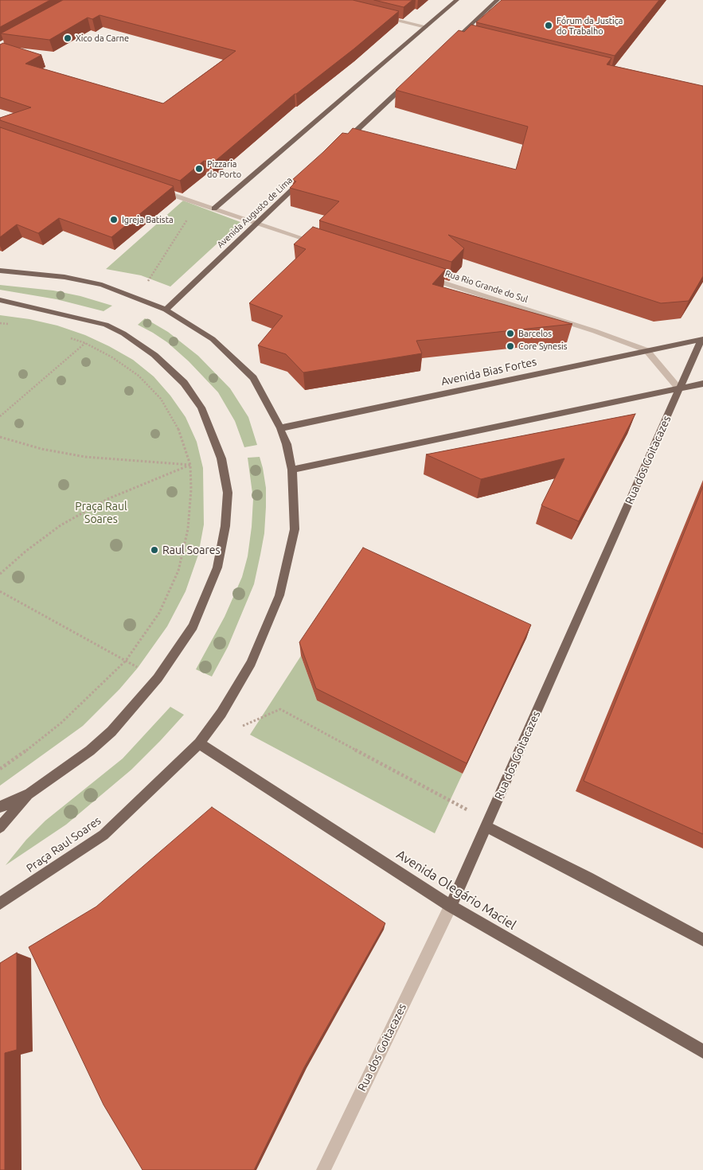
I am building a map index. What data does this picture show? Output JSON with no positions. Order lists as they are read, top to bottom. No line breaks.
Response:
{"streets":{"main road":["Avenida Augusto de Lima","Avenida Bias Fortes","Rua dos Goitacazes","Praça Raul Soares","Avenida Olegário Maciel"],"street":["Rua Rio Grande do Sul"]},"crossings":[["Avenida Augusto de Lima","Praça Raul Soares"],["Rua Rio Grande do Sul","Avenida Bias Fortes"],["Rua Rio Grande do Sul","Rua dos Goitacazes"],["Avenida Bias Fortes","Rua dos Goitacazes"],["Avenida Bias Fortes","Praça Raul Soares"],["Rua dos Goitacazes","Avenida Olegário Maciel"],["Praça Raul Soares","Avenida Olegário Maciel"]],"parks":["Praça Raul Soares"],"places":["Fórum da Justiça do Trabalho","Xico da Carne","Pizzaria do Porto","Igreja Batista","Barcelos","Core Synesis","Raul Soares"]}
